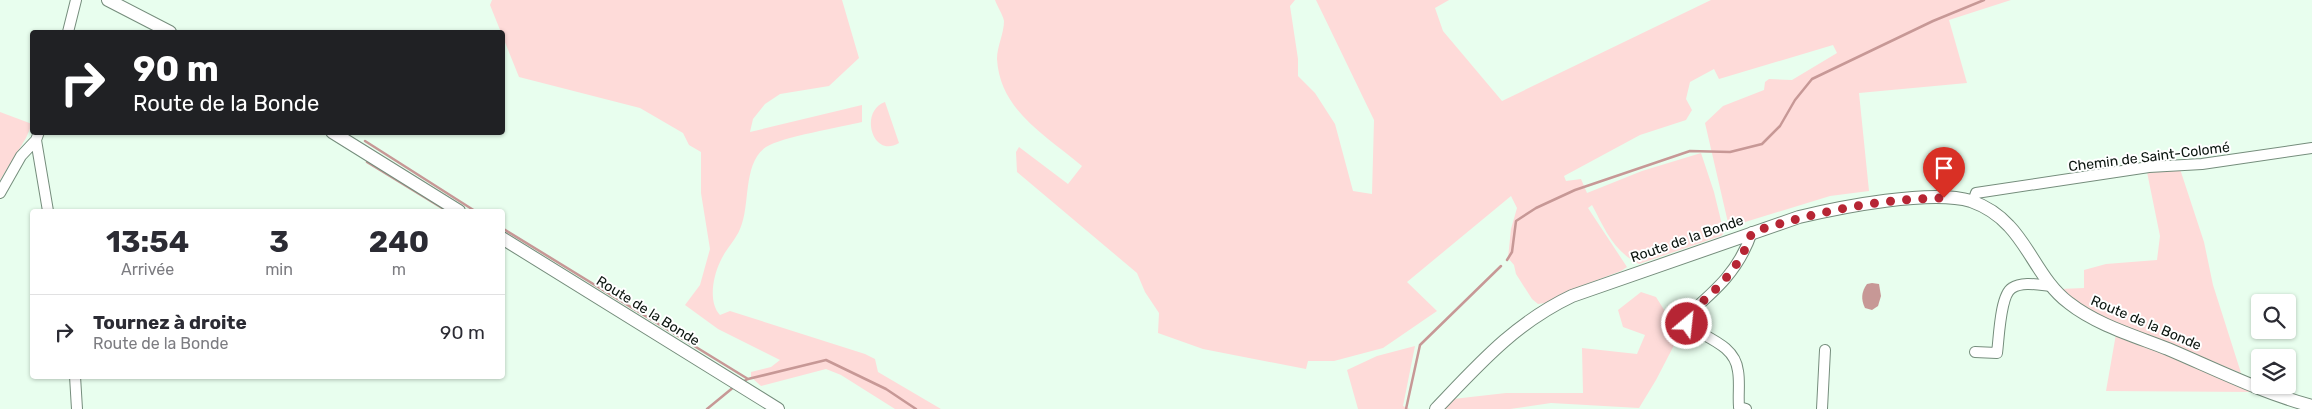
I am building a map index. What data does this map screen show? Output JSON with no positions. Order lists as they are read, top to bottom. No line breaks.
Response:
{"streets":{"main road":["Route de la Bonde"],"street":["Chemin de Saint-Colomé"]},"crossings":[["Chemin de Saint-Colomé","Route de la Bonde"]],"page":{"turn":["90 m","Route de la Bonde"],"eta":["13:54","Arrivée","3","min","240","m"],"list":[{"name":"Tournez à droite","note":"Route de la Bonde","value":"90 m"}]}}
